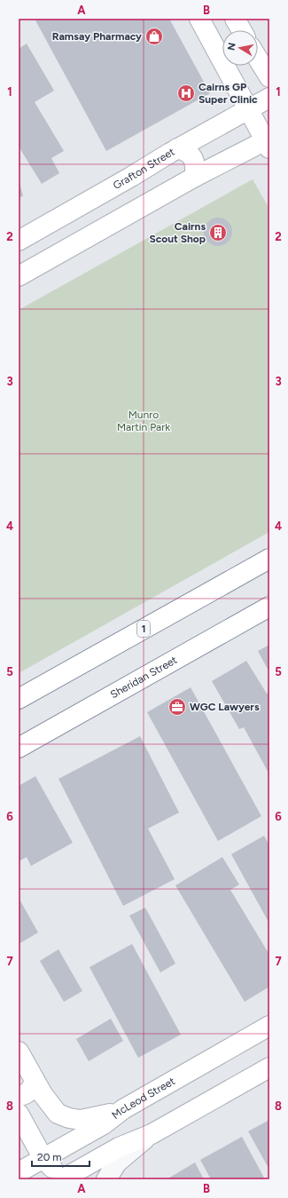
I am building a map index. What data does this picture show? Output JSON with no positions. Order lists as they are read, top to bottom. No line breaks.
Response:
{"streets":{"main road":["Grafton Street","1","Sheridan Street","McLeod Street"]},"parks":["Munro Martin Park"],"places":{"shop":["Ramsay Pharmacy"],"hospital":["Cairns GP Super Clinic"],"building":["Cairns Scout Shop"],"office":["WGC Lawyers"]},"scale_bar":"20 m","north":"left","grid":{"columns":["A","B"],"rows":["1","2","3","4","5","6","7","8"]}}
